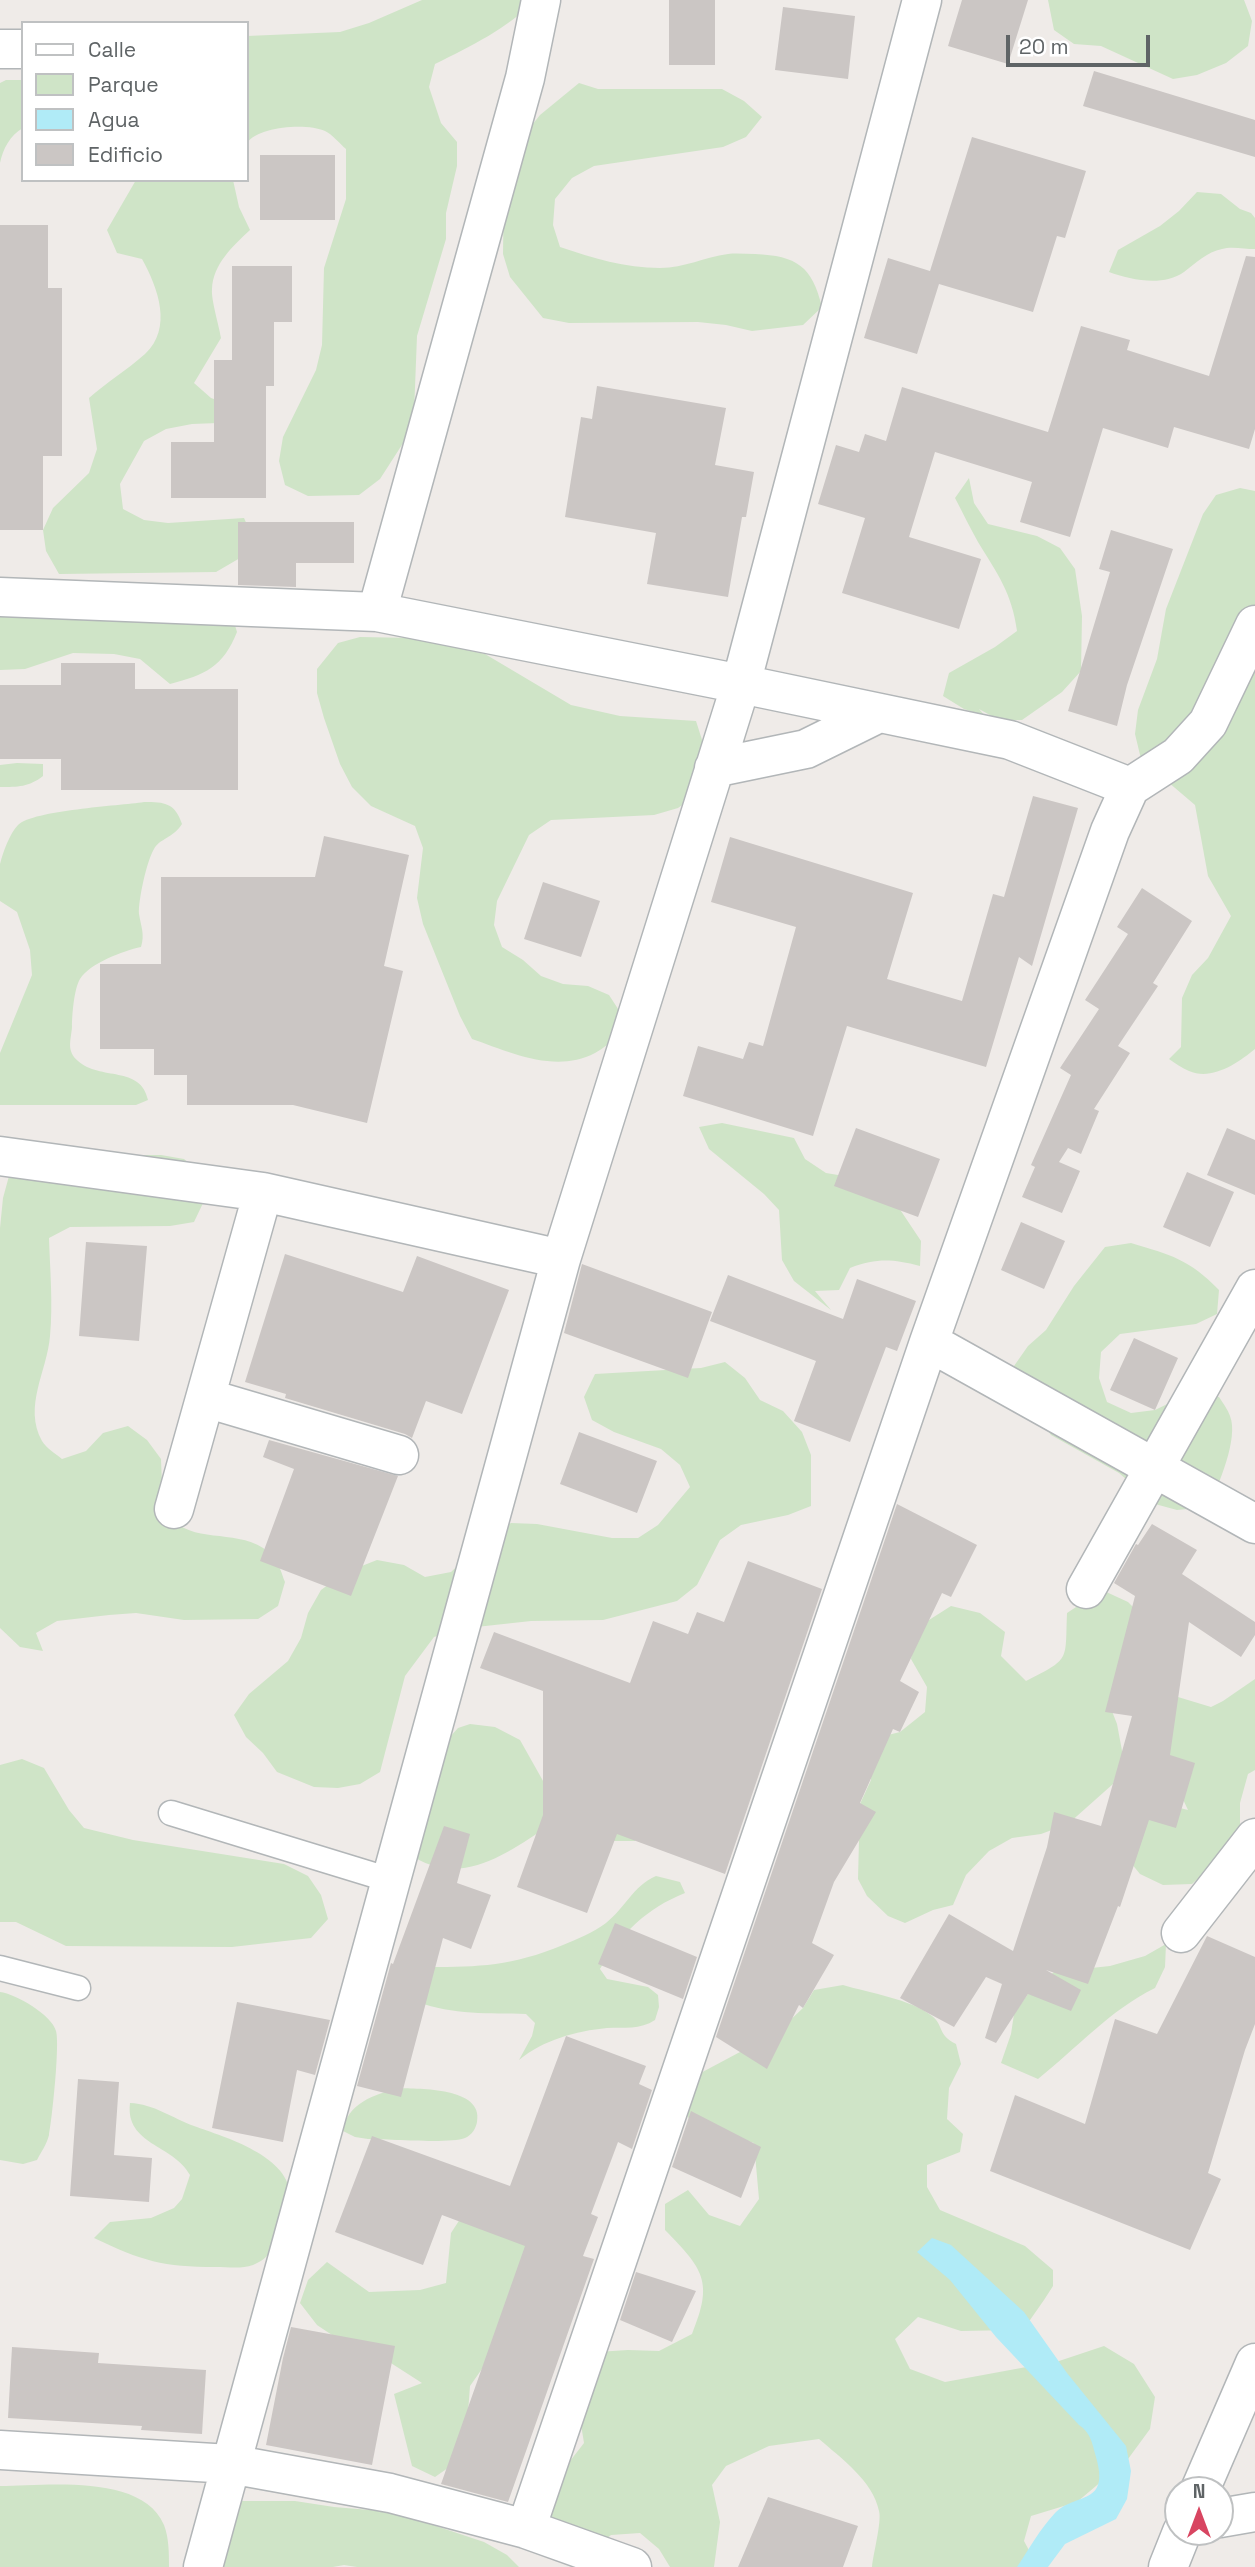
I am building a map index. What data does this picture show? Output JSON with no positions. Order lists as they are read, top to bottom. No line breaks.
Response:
{"legend":["Calle","Parque","Agua","Edificio"],"scale_bar":"20 m","north":"top"}
